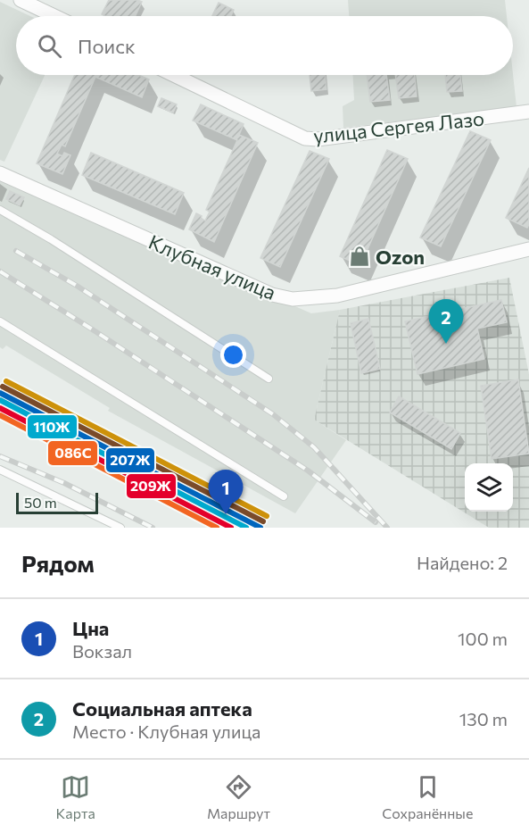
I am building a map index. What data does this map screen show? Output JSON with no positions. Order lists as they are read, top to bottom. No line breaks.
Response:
{"streets":{"street":["улица Сергея Лазо","Клубная улица"]},"places":{"shop":["Ozon"]},"lines":["transit line 207Ж","transit line 110Ж","transit line 209Ж","transit line 086С"],"scale_bar":"50 m","page":{"search":"Поиск","pins":["2","1"],"scale":"50 m","heading":["Рядом","Найдено: 2"],"list":[{"mark":"1","name":"Цна","note":"Вокзал","value":"100 m"},{"mark":"2","name":"Социальная аптека","note":"Место · Клубная улица","value":"130 m"}],"nav":["Карта","Маршрут","Сохранённые"]}}
